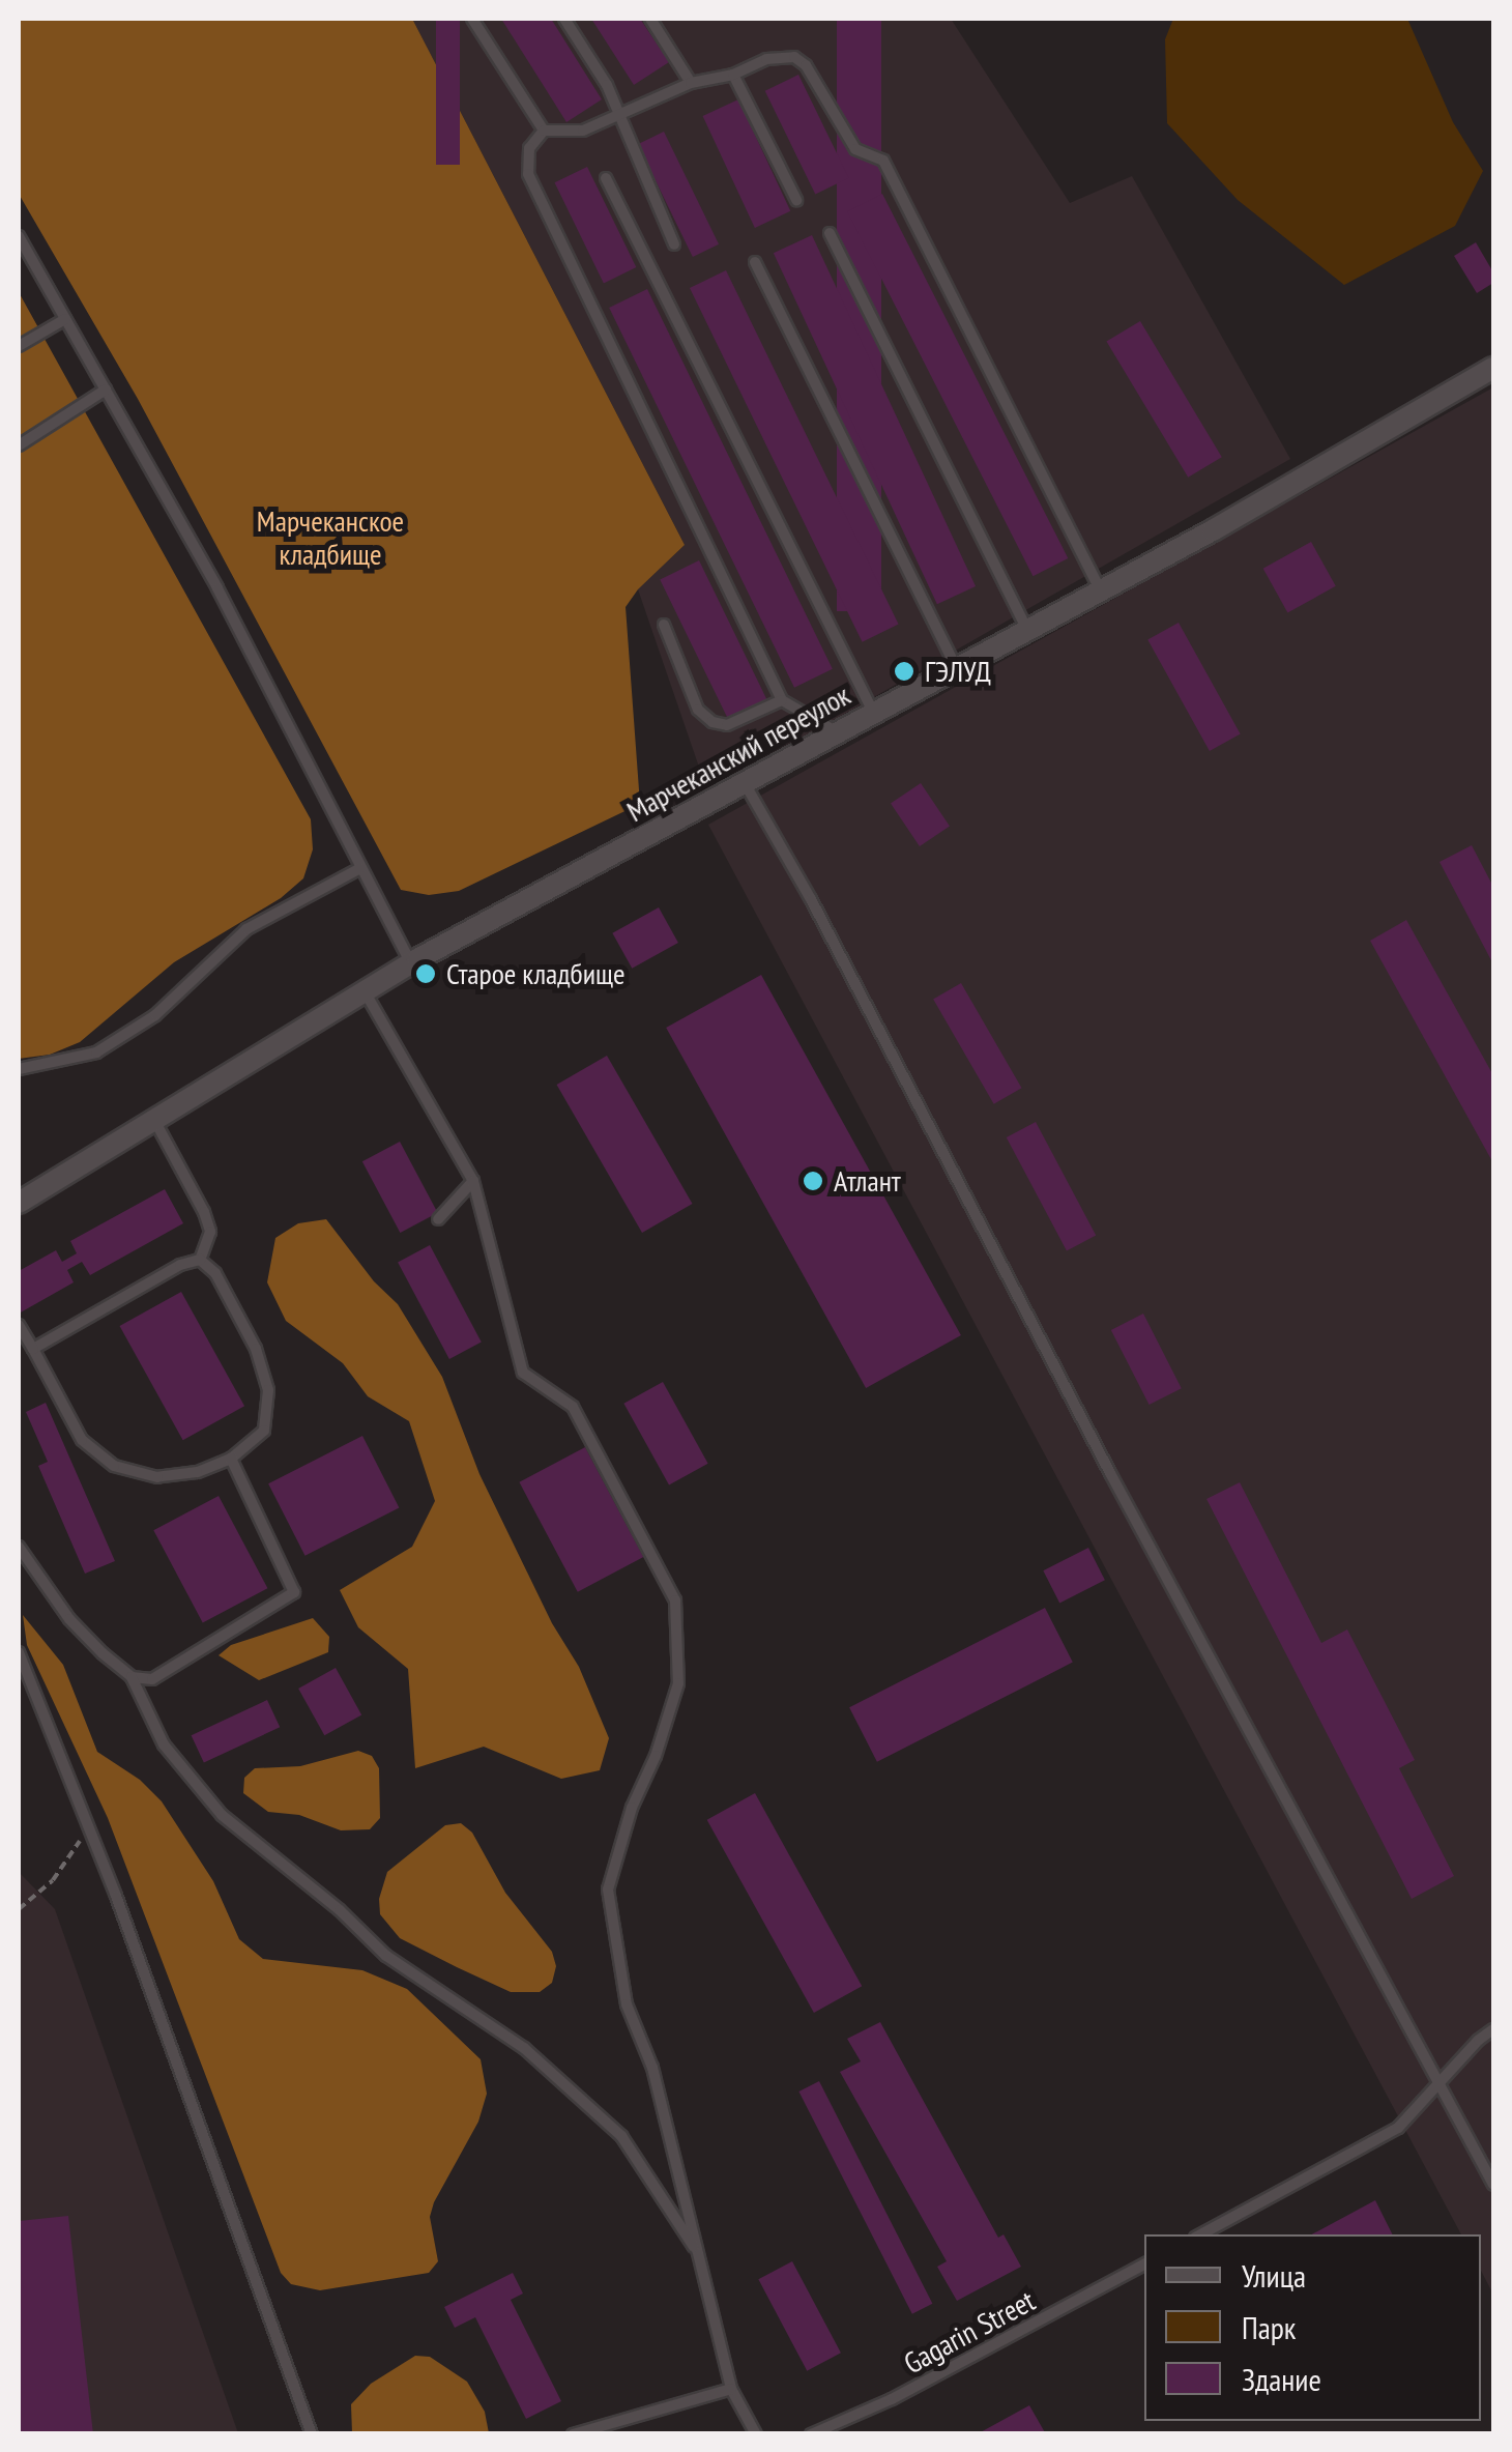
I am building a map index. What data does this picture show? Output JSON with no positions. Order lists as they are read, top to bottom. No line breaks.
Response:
{"streets":{"street":["Марчеканский переулок"],"lane":["Gagarin Street"]},"parks":["Марчеканское кладбище"],"places":["ГЭЛУД","Старое кладбище","Атлант"],"legend":["Улица","Парк","Здание"]}
